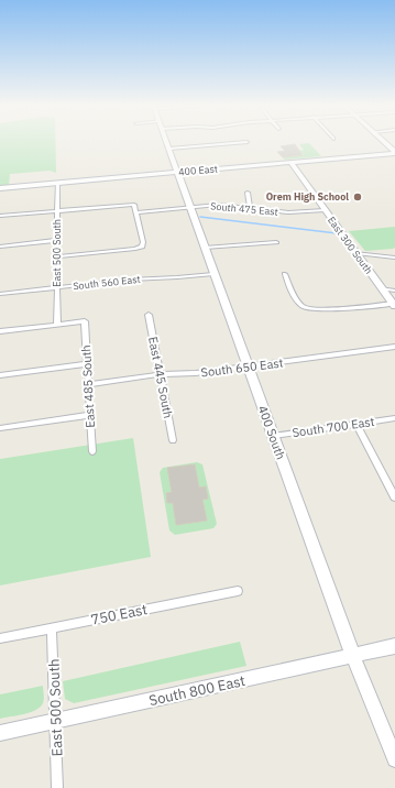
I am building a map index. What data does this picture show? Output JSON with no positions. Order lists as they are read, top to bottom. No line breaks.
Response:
{"streets":{"street":["400 East","South 475 East","East 300 South","East 500 South","South 560 East","South 650 East","East 445 South","East 485 South","South 700 East","400 South","750 East","South 800 East"]},"crossings":[["400 East","East 300 South"],["400 East","East 500 South"],["400 East","400 South"],["South 475 East","East 300 South"],["South 475 East","400 South"],["East 500 South","South 560 East"],["East 500 South","East 485 South"],["East 500 South","750 East"],["East 500 South","South 800 East"],["South 560 East","400 South"],["South 650 East","East 445 South"],["South 650 East","East 485 South"],["South 650 East","400 South"],["South 700 East","400 South"],["400 South","South 800 East"]],"places":["Orem High School"]}
